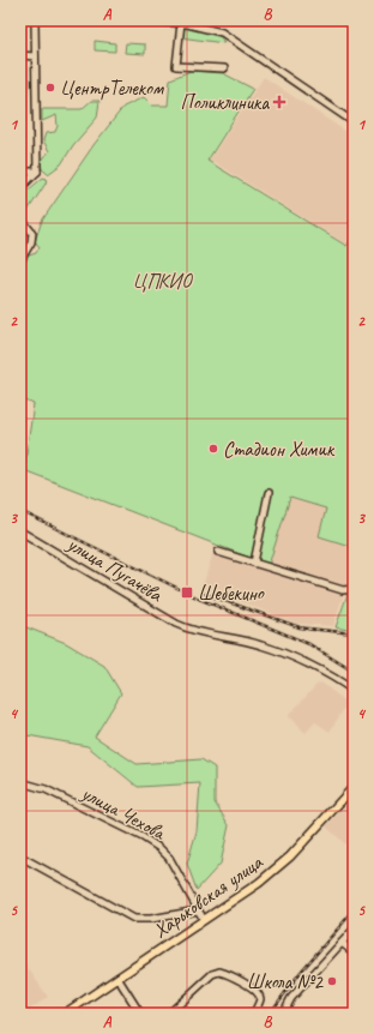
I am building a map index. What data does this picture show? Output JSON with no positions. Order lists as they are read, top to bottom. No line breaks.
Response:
{"streets":{"main road":["Харьковская улица"],"street":["улица Пугачёва","улица Чехова"]},"crossings":[["улица Чехова","Харьковская улица"]],"parks":["ЦПКИО"],"places":{"other":["ЦентрТелеком","Стадион Химик","Школа №2"],"health":["Поликлиника"],"transit":["Шебекино"]},"grid":{"columns":["A","B"],"rows":["1","2","3","4","5"]}}
